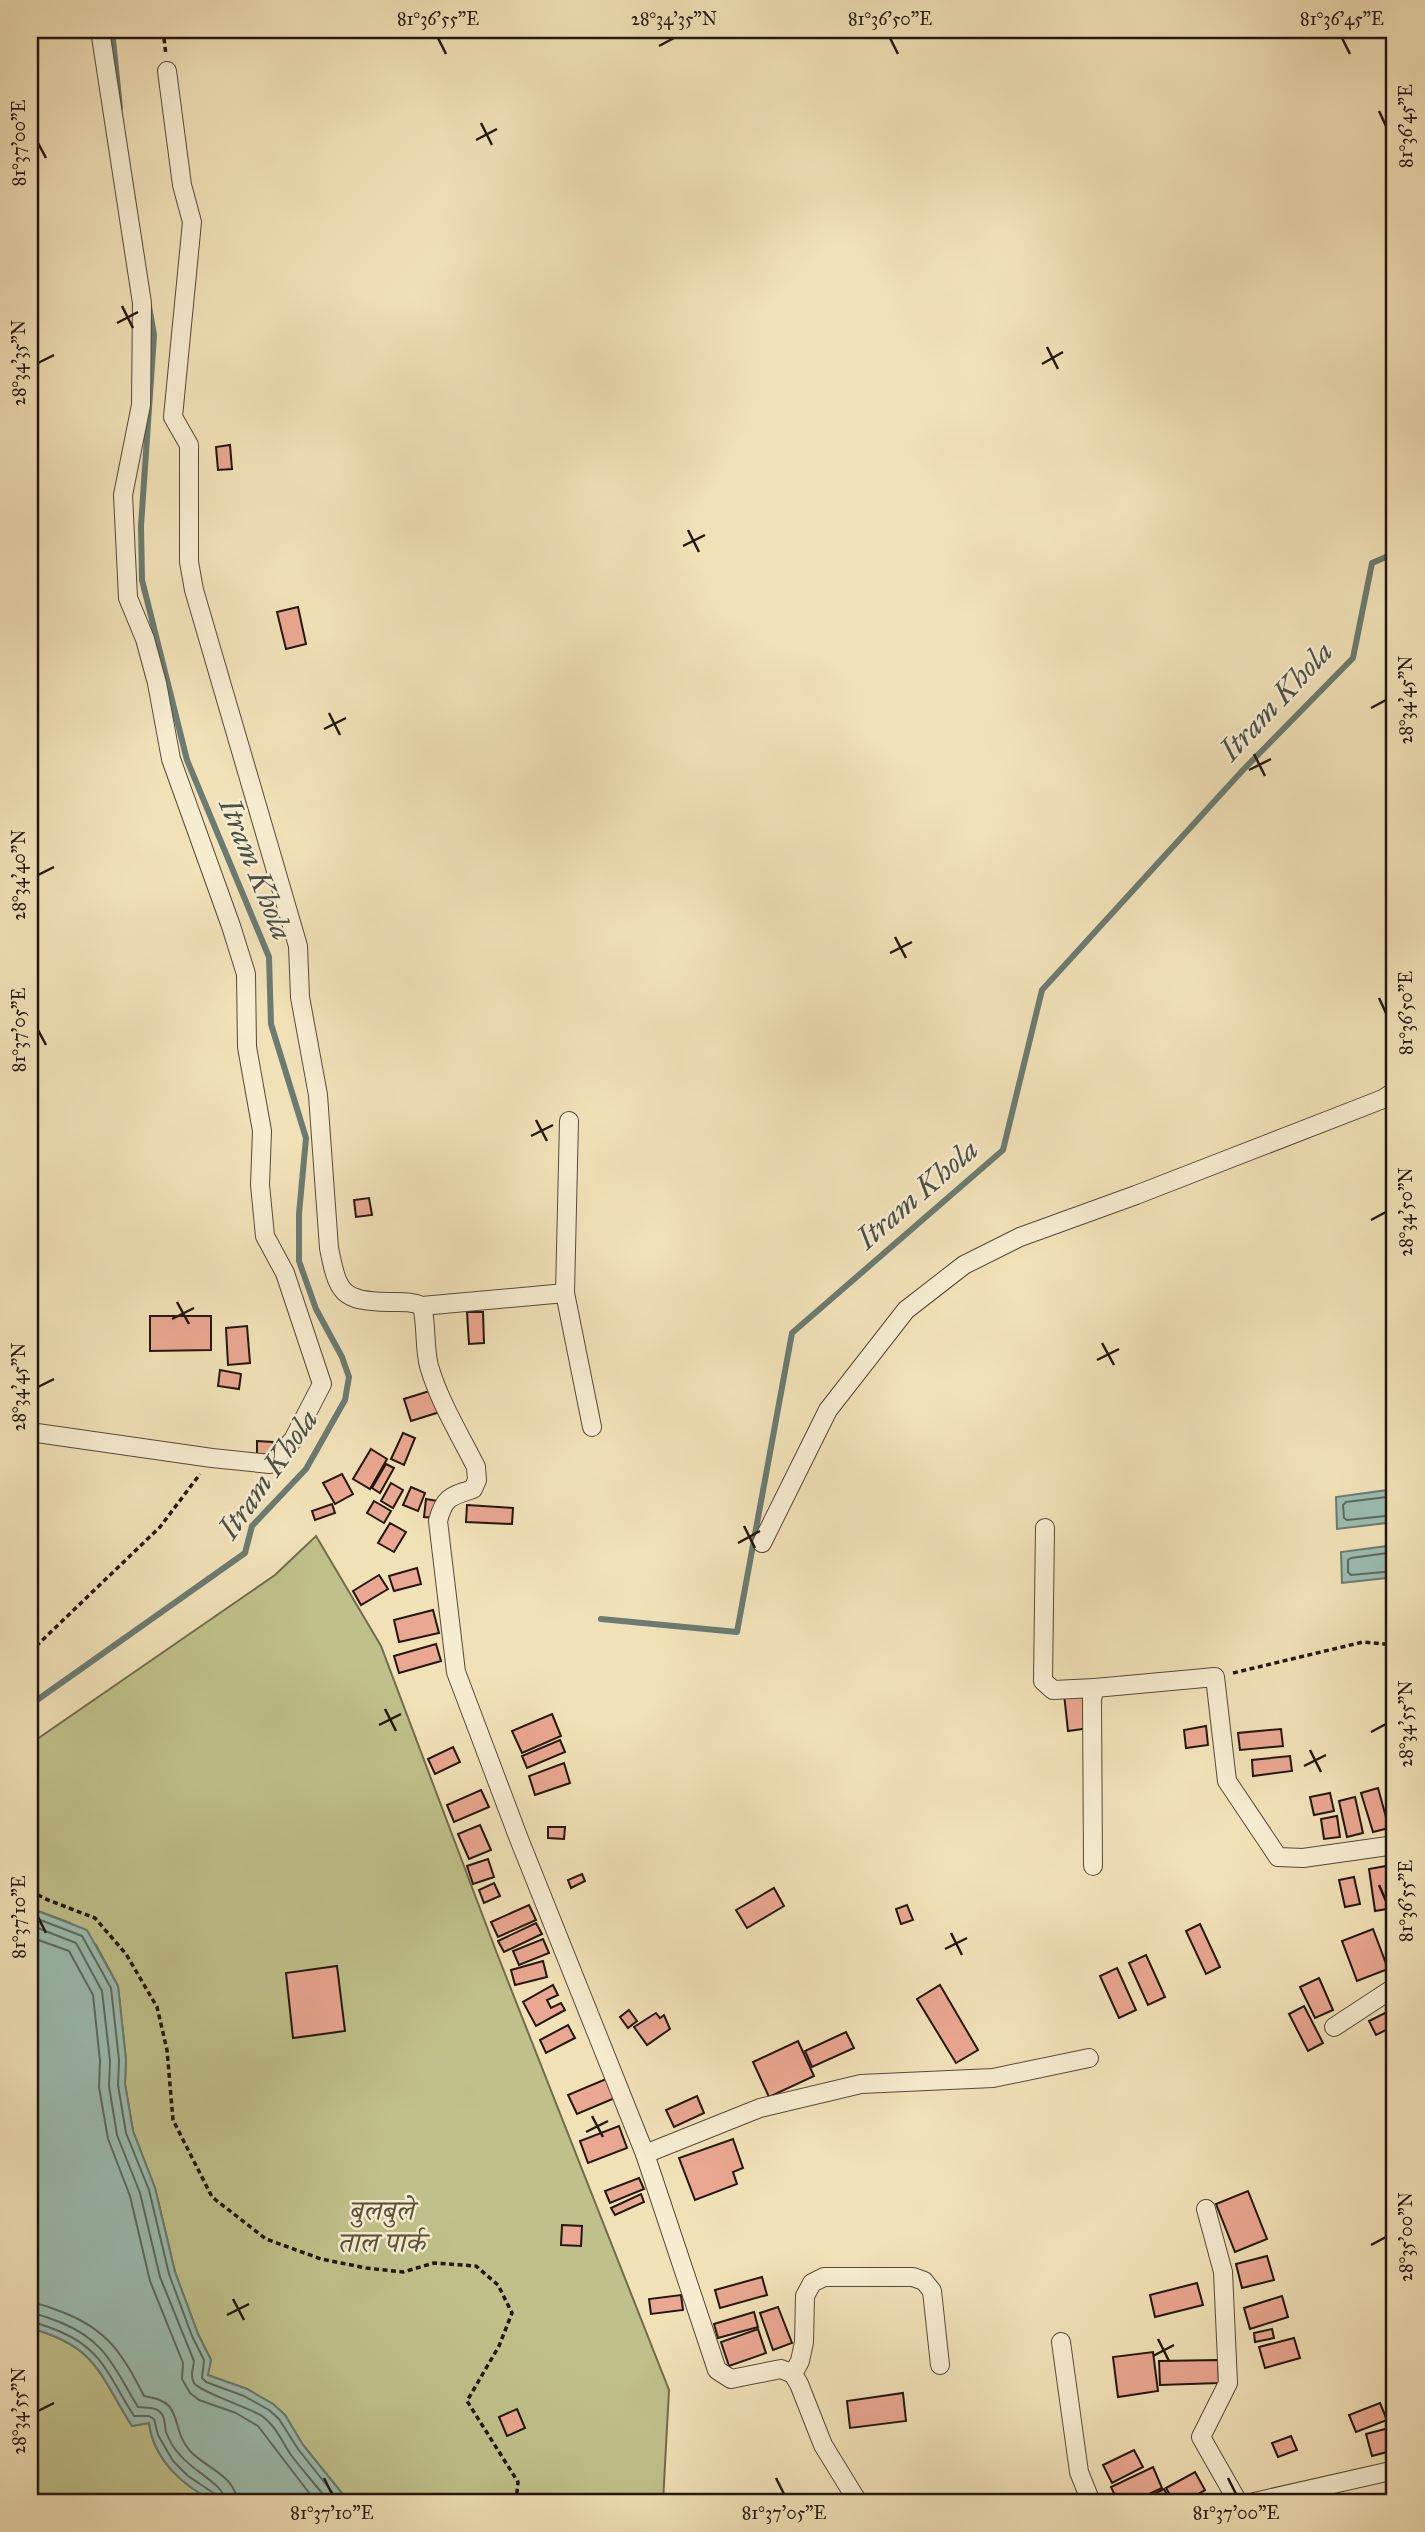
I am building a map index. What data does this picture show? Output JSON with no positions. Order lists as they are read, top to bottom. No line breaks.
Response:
{"water":["Itram Khola"],"parks":["बुलबुले ताल पार्क"],"coordinates":["81°36'55\"E","28°34'35\"N","81°36'50\"E","81°36'45\"E","81°37'00\"E","28°34'45\"N","28°34'40\"N","81°37'05\"E","28°34'50\"N","28°34'55\"N","81°37'10\"E","28°35'00\"N"]}
